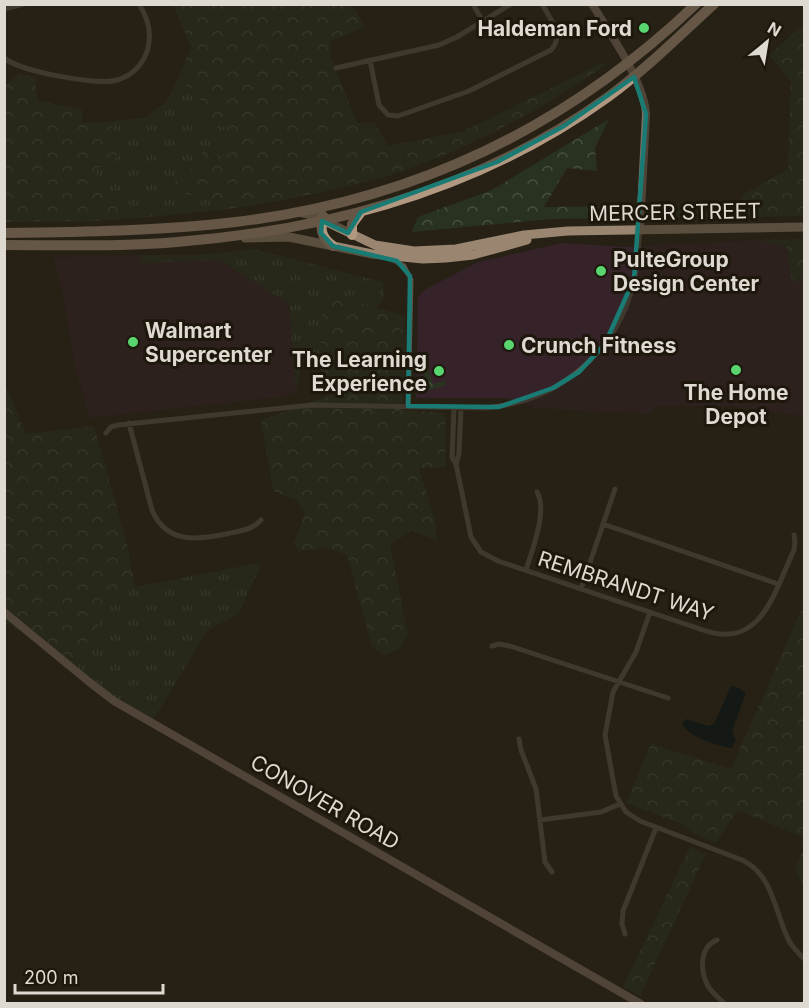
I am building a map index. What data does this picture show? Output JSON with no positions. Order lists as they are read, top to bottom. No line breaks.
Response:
{"streets":{"main road":["MERCER STREET"],"street":["REMBRANDT WAY","CONOVER ROAD"]},"places":["Haldeman Ford","PulteGroup Design Center","Walmart Supercenter","Crunch Fitness","The Home Depot","The Learning Experience"],"scale_bar":"200 m","north":"top right"}
